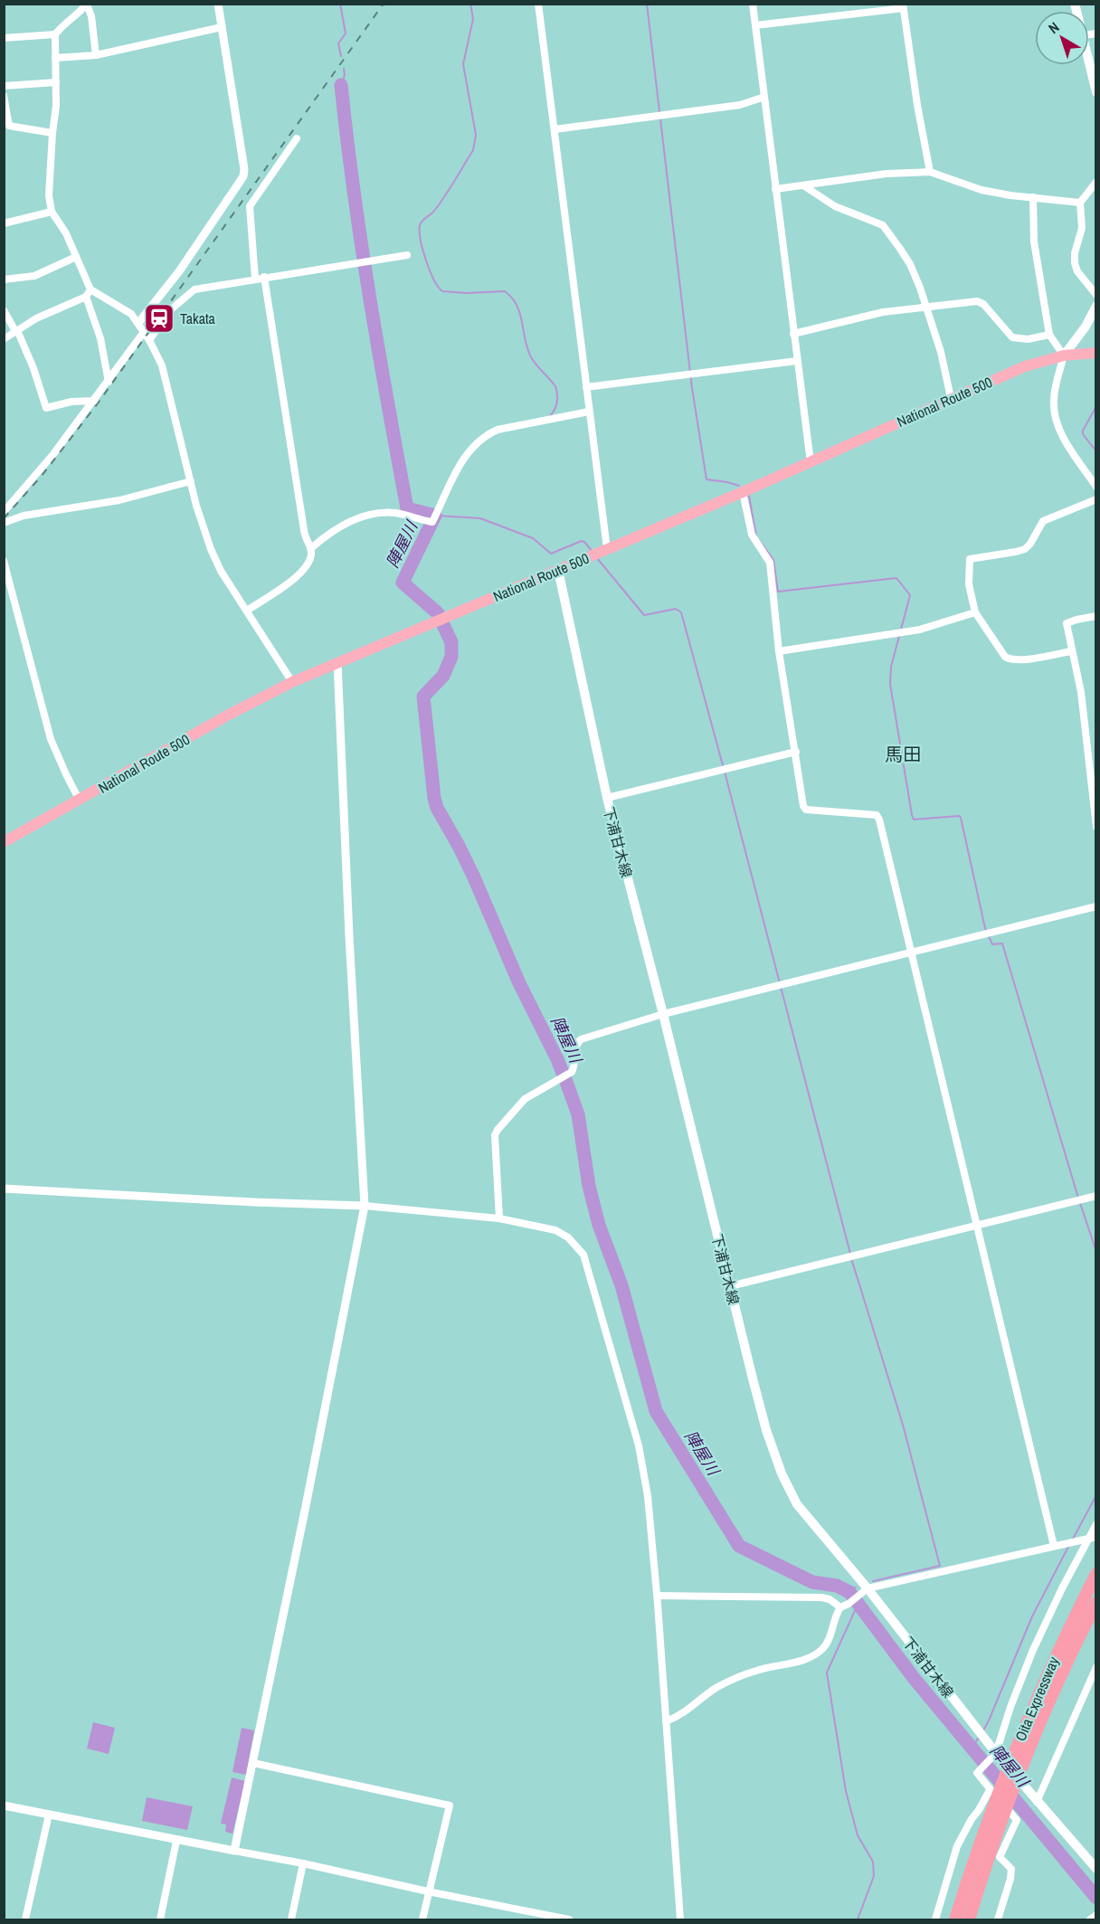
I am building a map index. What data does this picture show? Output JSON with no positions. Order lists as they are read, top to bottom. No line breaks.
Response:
{"streets":{"highway":["National Route 500","Oita Expressway"],"main road":["下浦甘木線"]},"crossings":[["National Route 500","下浦甘木線"]],"districts":["馬田"],"water":["陣屋川"],"places":{"station":["Takata"]},"north":"top left"}
